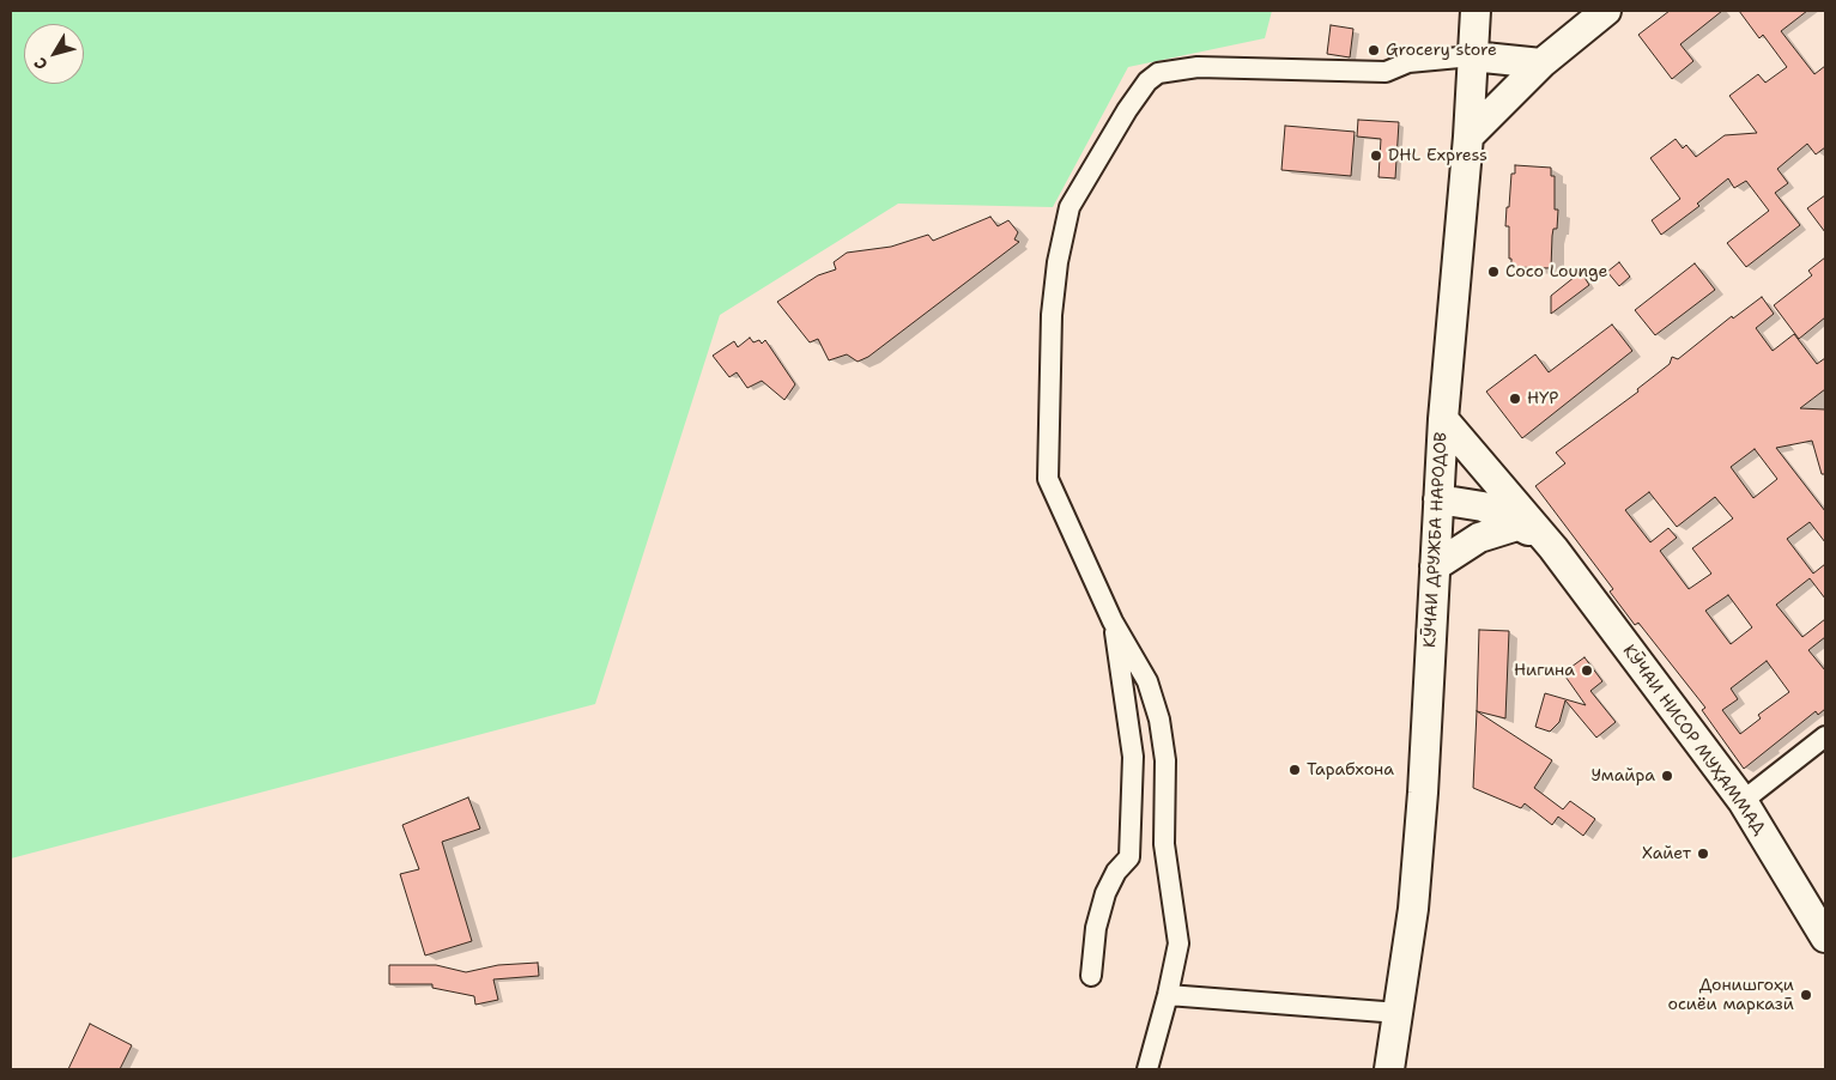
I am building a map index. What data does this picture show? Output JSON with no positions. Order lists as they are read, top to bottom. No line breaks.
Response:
{"streets":{"main road":["КӮЧАИ ДРУЖБА НАРОДОВ","КӮЧАИ НИСОР МУҲАММАД"]},"crossings":[["КӮЧАИ ДРУЖБА НАРОДОВ","КӮЧАИ НИСОР МУҲАММАД"]],"places":["Grocery store","DHL Express","Coco Lounge","HYP","Нигина","Тарабхона","Умайра","Хайет","Донишгоҳи осиёи марказӣ"],"north":"bottom left"}
